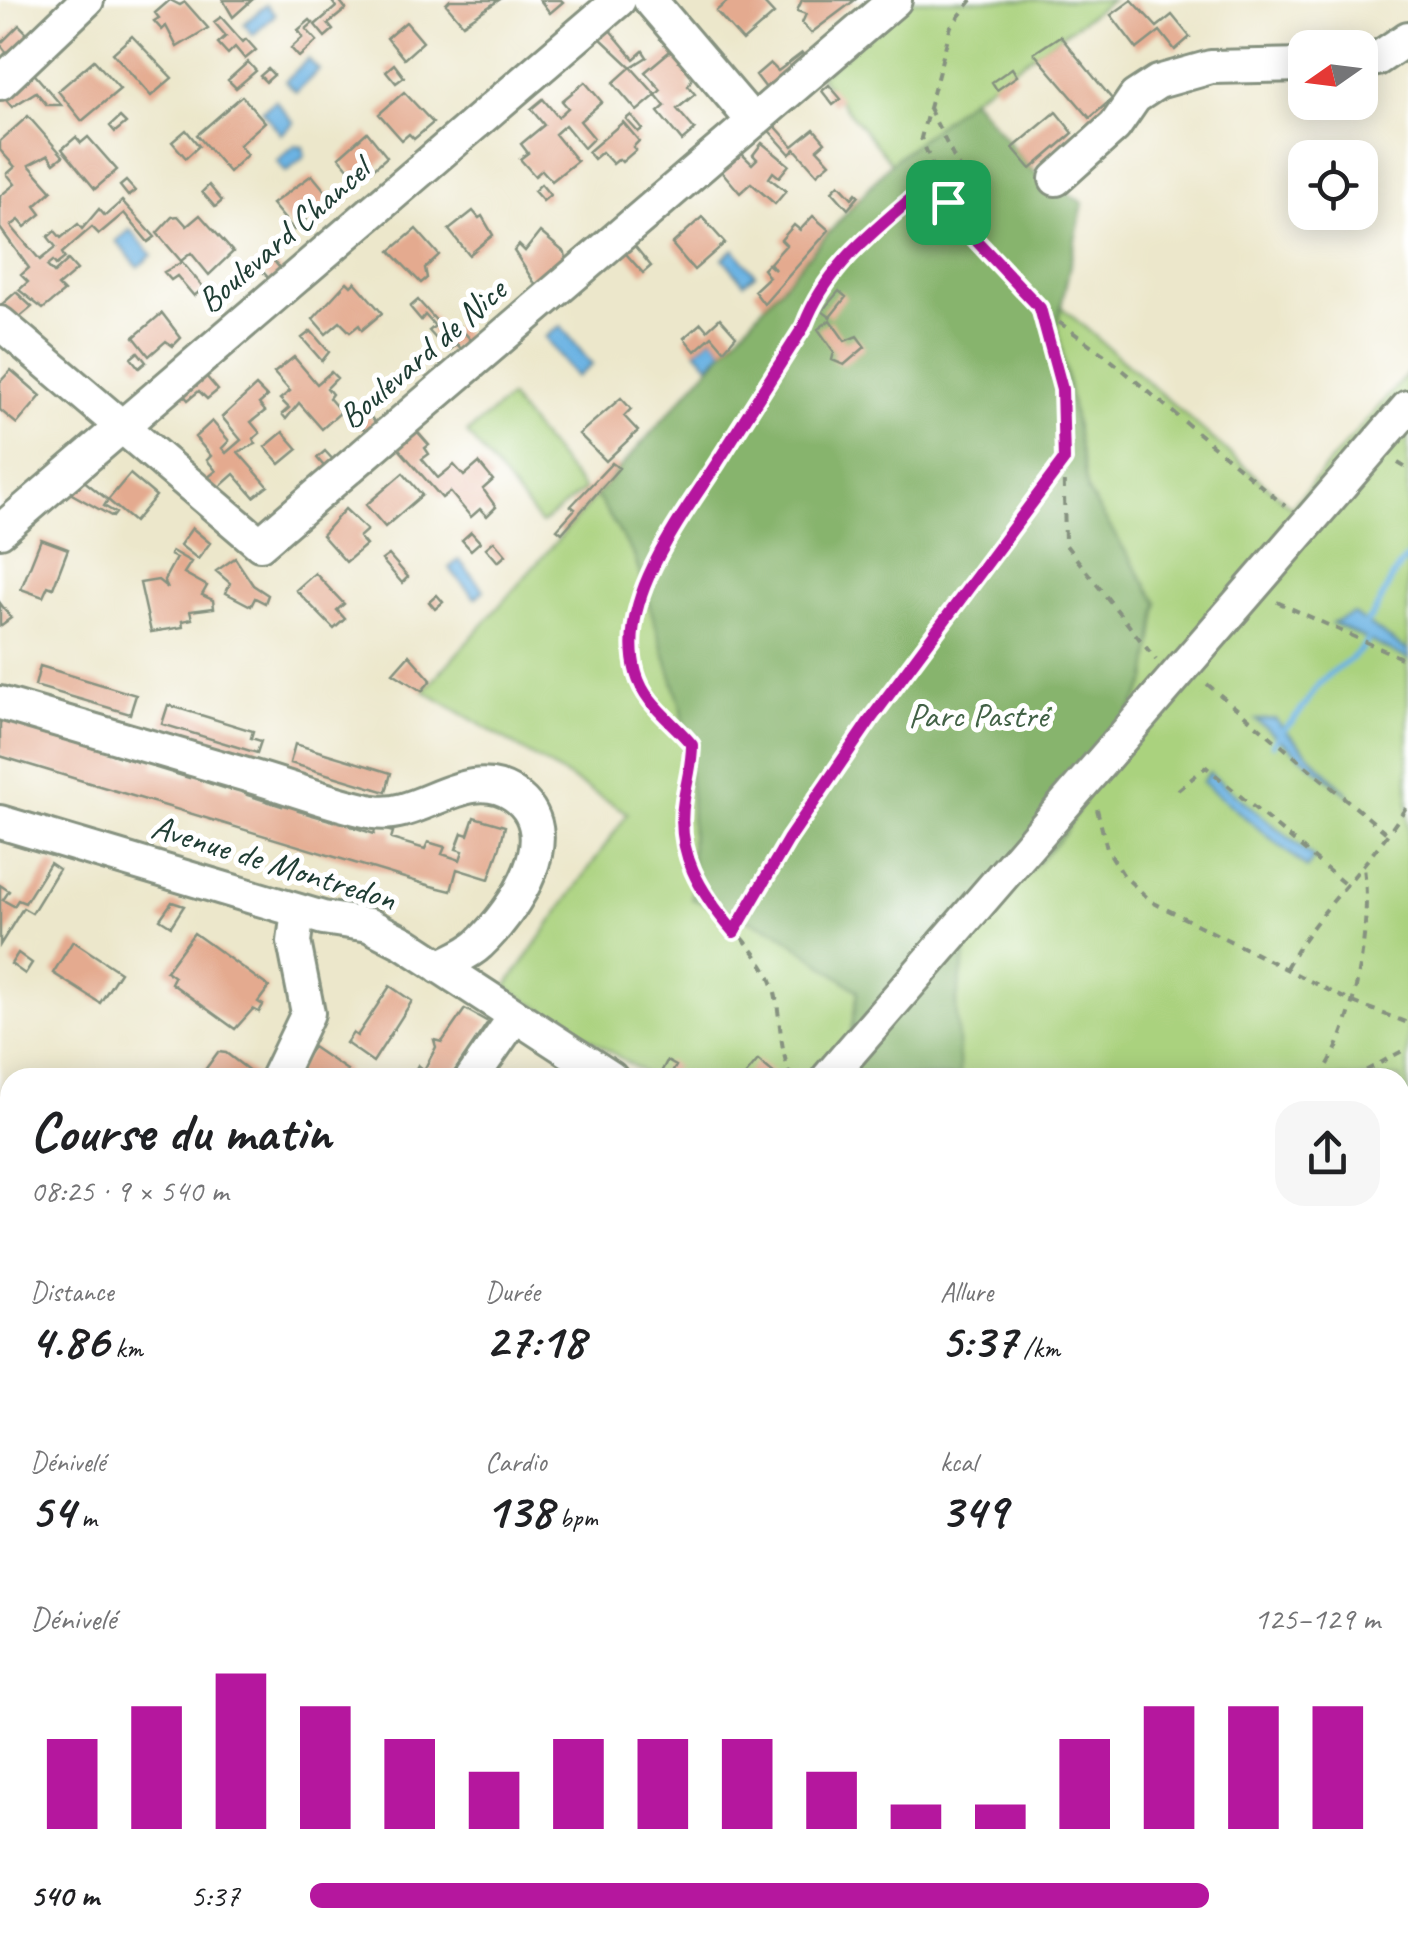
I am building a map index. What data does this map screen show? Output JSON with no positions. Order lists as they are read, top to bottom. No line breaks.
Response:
{"streets":{"street":["Boulevard Chancel","Boulevard de Nice","Avenue de Montredon"]},"crossings":[["Boulevard Chancel","Boulevard de Nice"]],"parks":["Parc Pastré"],"north":"left","page":{"heading":["Course du matin","08:25 · 9 × 540 m"],"stats":[["Distance","4.86 km"],["Durée","27:18"],["Allure","5:37 /km"],["Dénivelé","54 m"],["Cardio","138 bpm"],["kcal","349"]],"chart":["Dénivelé","125–129 m"],"list":[{"name":"540 m","note":"5:37"}]}}
